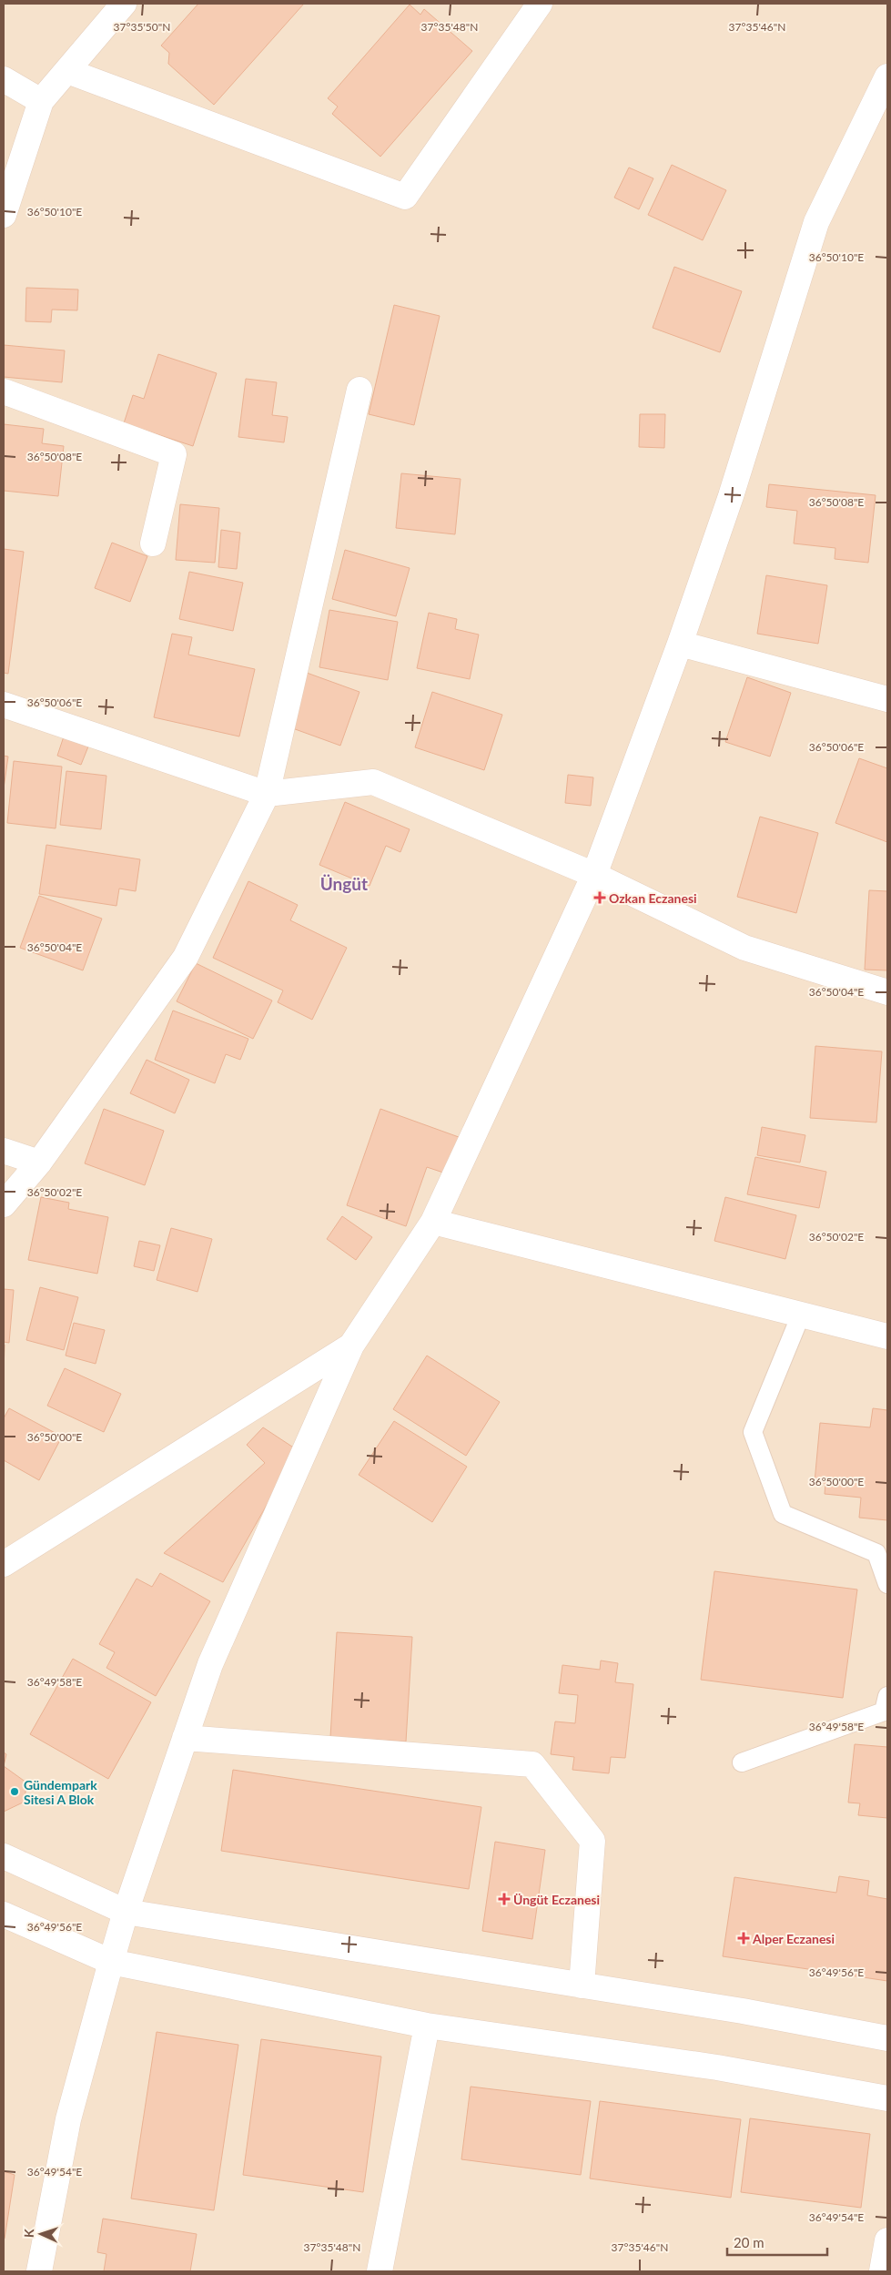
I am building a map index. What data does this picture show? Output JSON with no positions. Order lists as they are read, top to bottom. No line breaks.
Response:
{"districts":["Üngüt"],"places":{"health":["Ozkan Eczanesi","Üngüt Eczanesi","Alper Eczanesi"],"other":["Gündempark Sitesi A Blok"]},"scale_bar":"20 m","north":"left","coordinates":["37°35'50\"N","37°35'48\"N","37°35'46\"N","36°50'10\"E","36°50'08\"E","36°50'06\"E","36°50'04\"E","36°50'02\"E","36°50'00\"E","36°49'58\"E","36°49'56\"E","36°49'54\"E"]}
